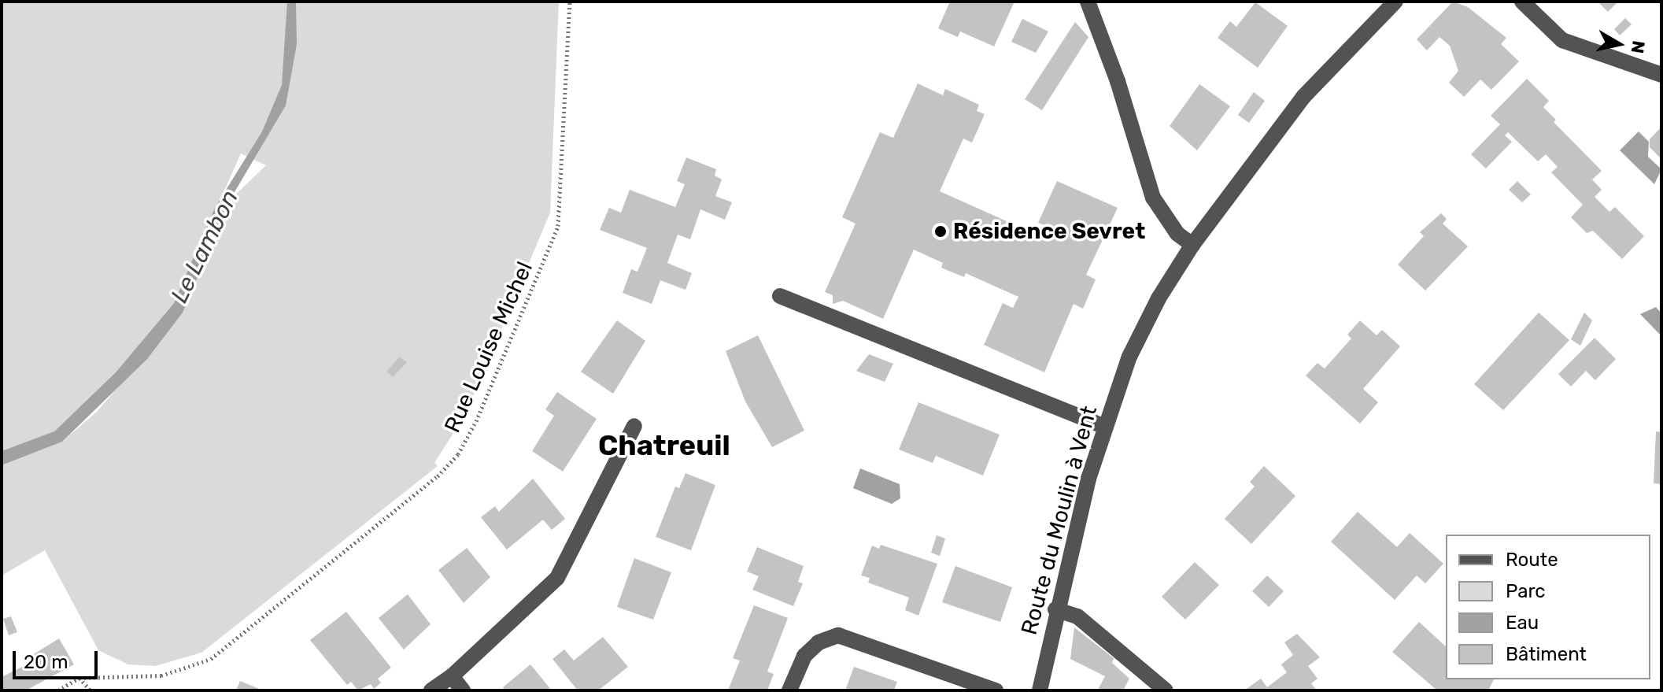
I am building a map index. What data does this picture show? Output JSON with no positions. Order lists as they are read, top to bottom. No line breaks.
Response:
{"streets":{"street":["Route du Moulin à Vent"],"path":["Rue Louise Michel"]},"districts":["Chatreuil"],"water":["Le Lambon"],"places":["Résidence Sevret"],"legend":["Route","Parc","Eau","Bâtiment"],"scale_bar":"20 m","north":"right"}
